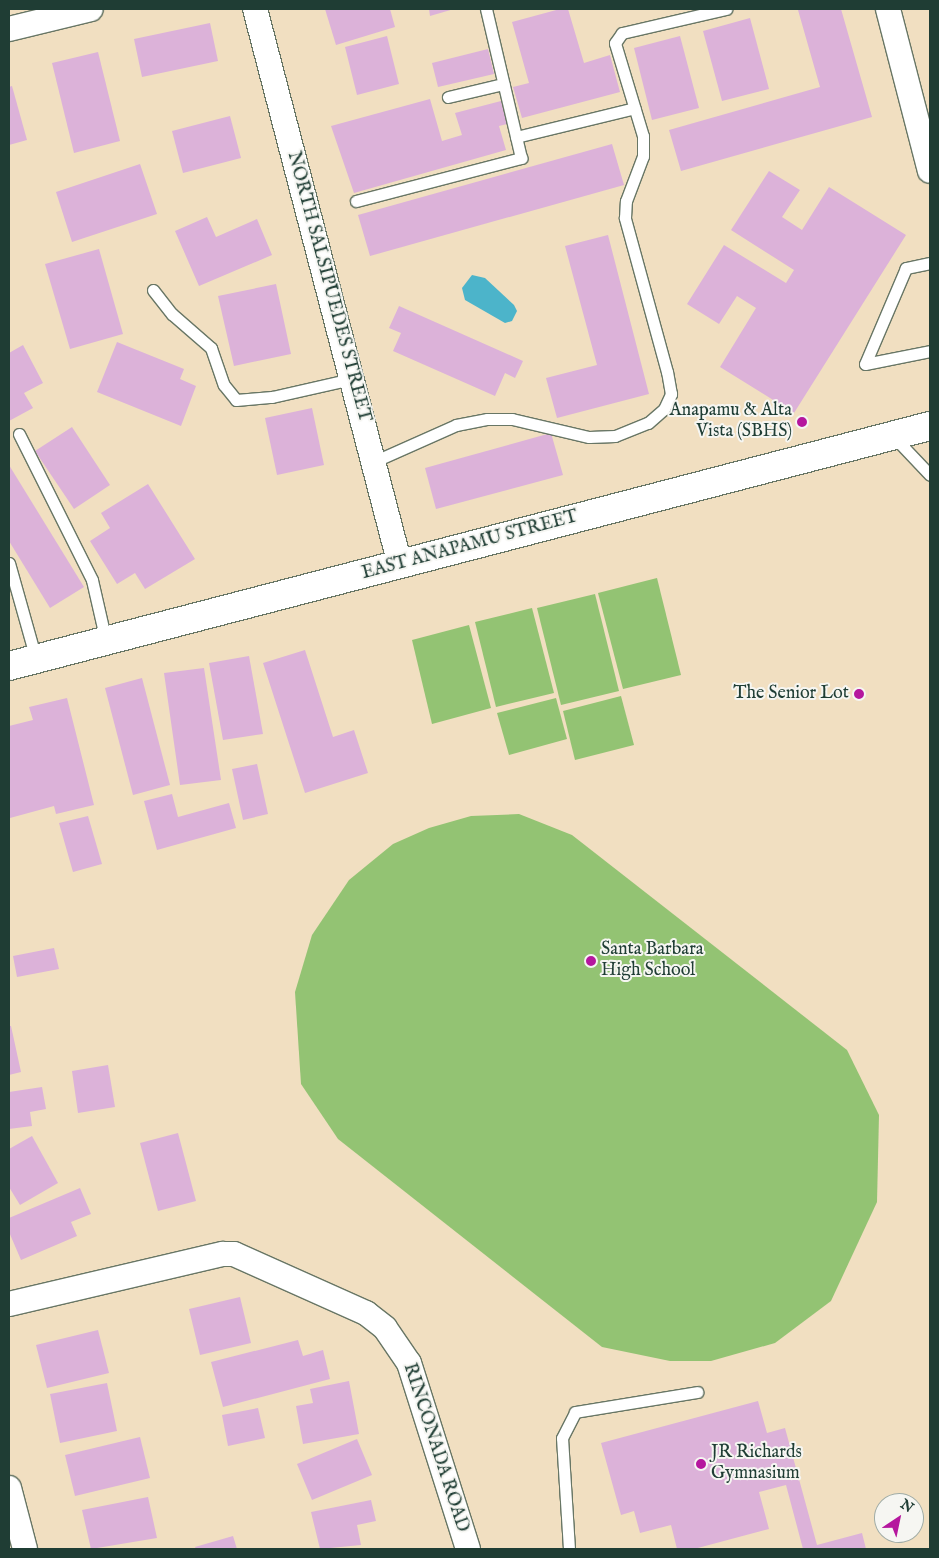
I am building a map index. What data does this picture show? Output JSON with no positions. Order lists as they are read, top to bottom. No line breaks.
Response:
{"streets":{"main road":["EAST ANAPAMU STREET"],"street":["NORTH SALSIPUEDES STREET","RINCONADA ROAD"]},"crossings":[["NORTH SALSIPUEDES STREET","EAST ANAPAMU STREET"]],"places":["Anapamu & Alta Vista (SBHS)","The Senior Lot","Santa Barbara High School","JR Richards Gymnasium"],"north":"top right"}
